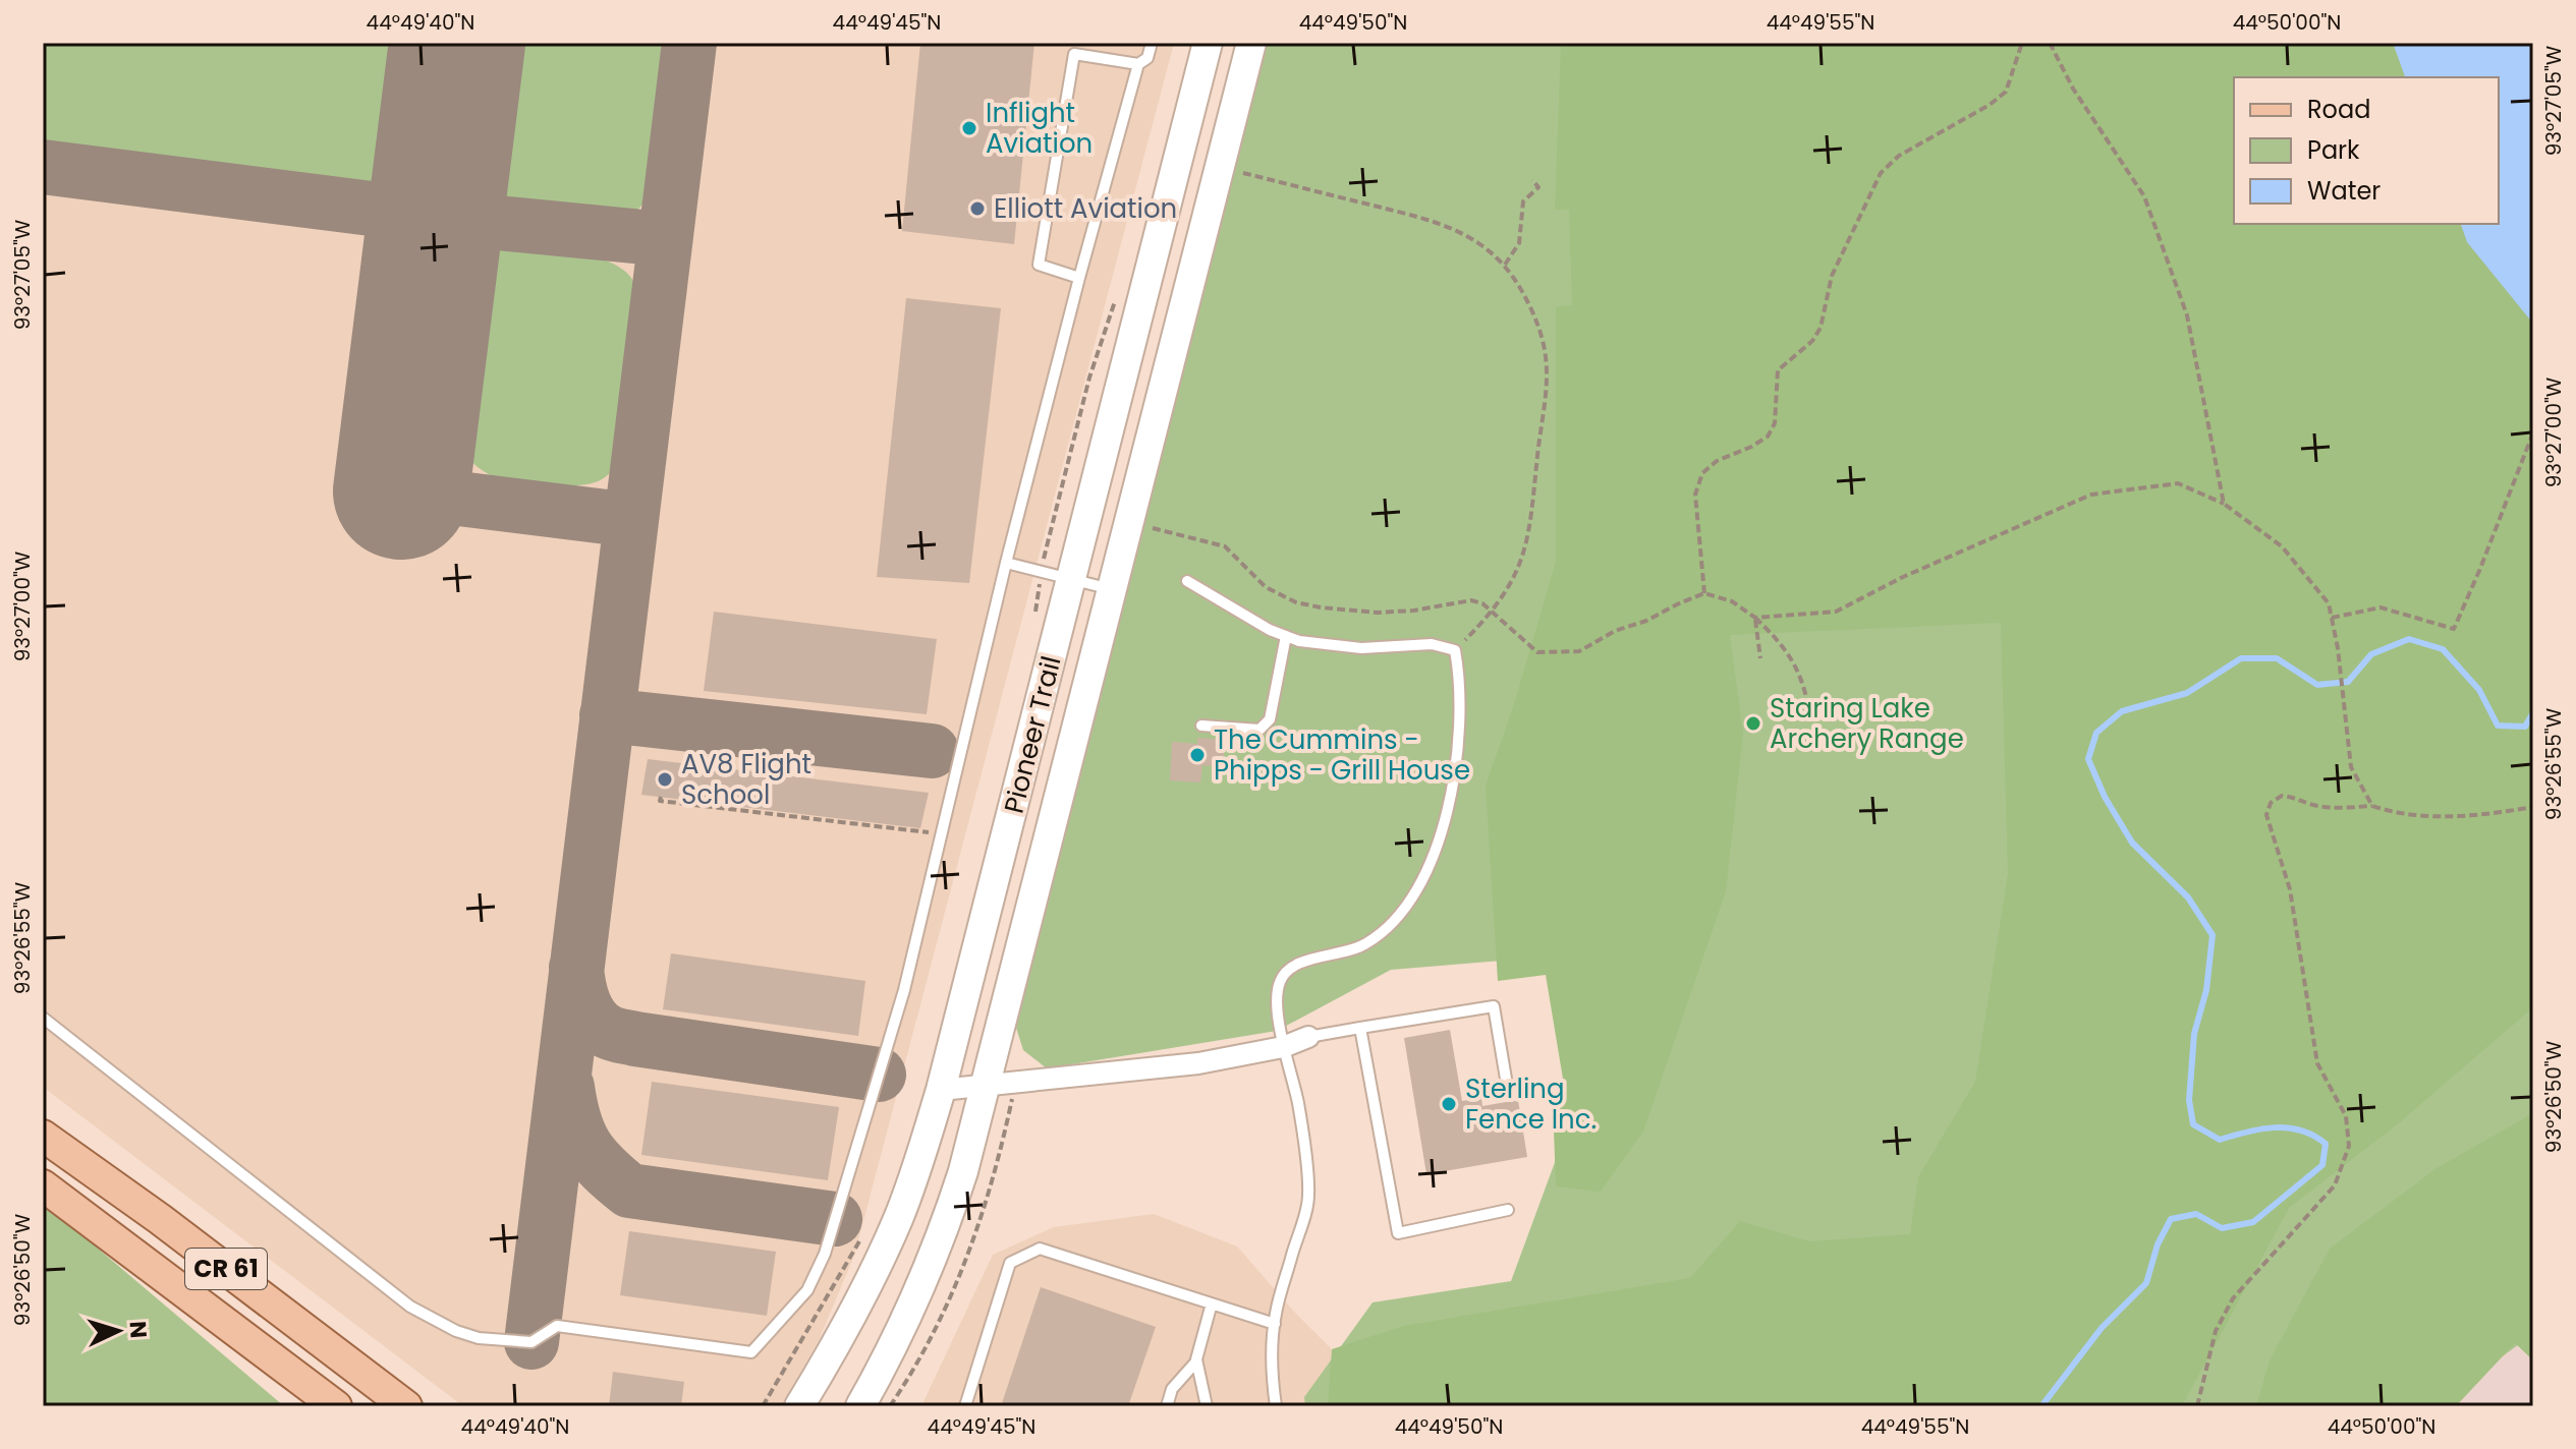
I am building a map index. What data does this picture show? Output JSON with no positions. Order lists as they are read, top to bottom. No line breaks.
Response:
{"streets":{"main road":["Pioneer Trail","CR 61"]},"places":["Inflight Aviation","Elliott Aviation","Staring Lake Archery Range","The Cummins - Phipps - Grill House","AV8 Flight School","Sterling Fence Inc."],"legend":["Road","Park","Water"],"north":"right","coordinates":["44°49'40\"N","44°49'45\"N","44°49'50\"N","44°49'55\"N","44°50'00\"N","93°27'05\"W","93°27'00\"W","93°26'55\"W","93°26'50\"W"]}
